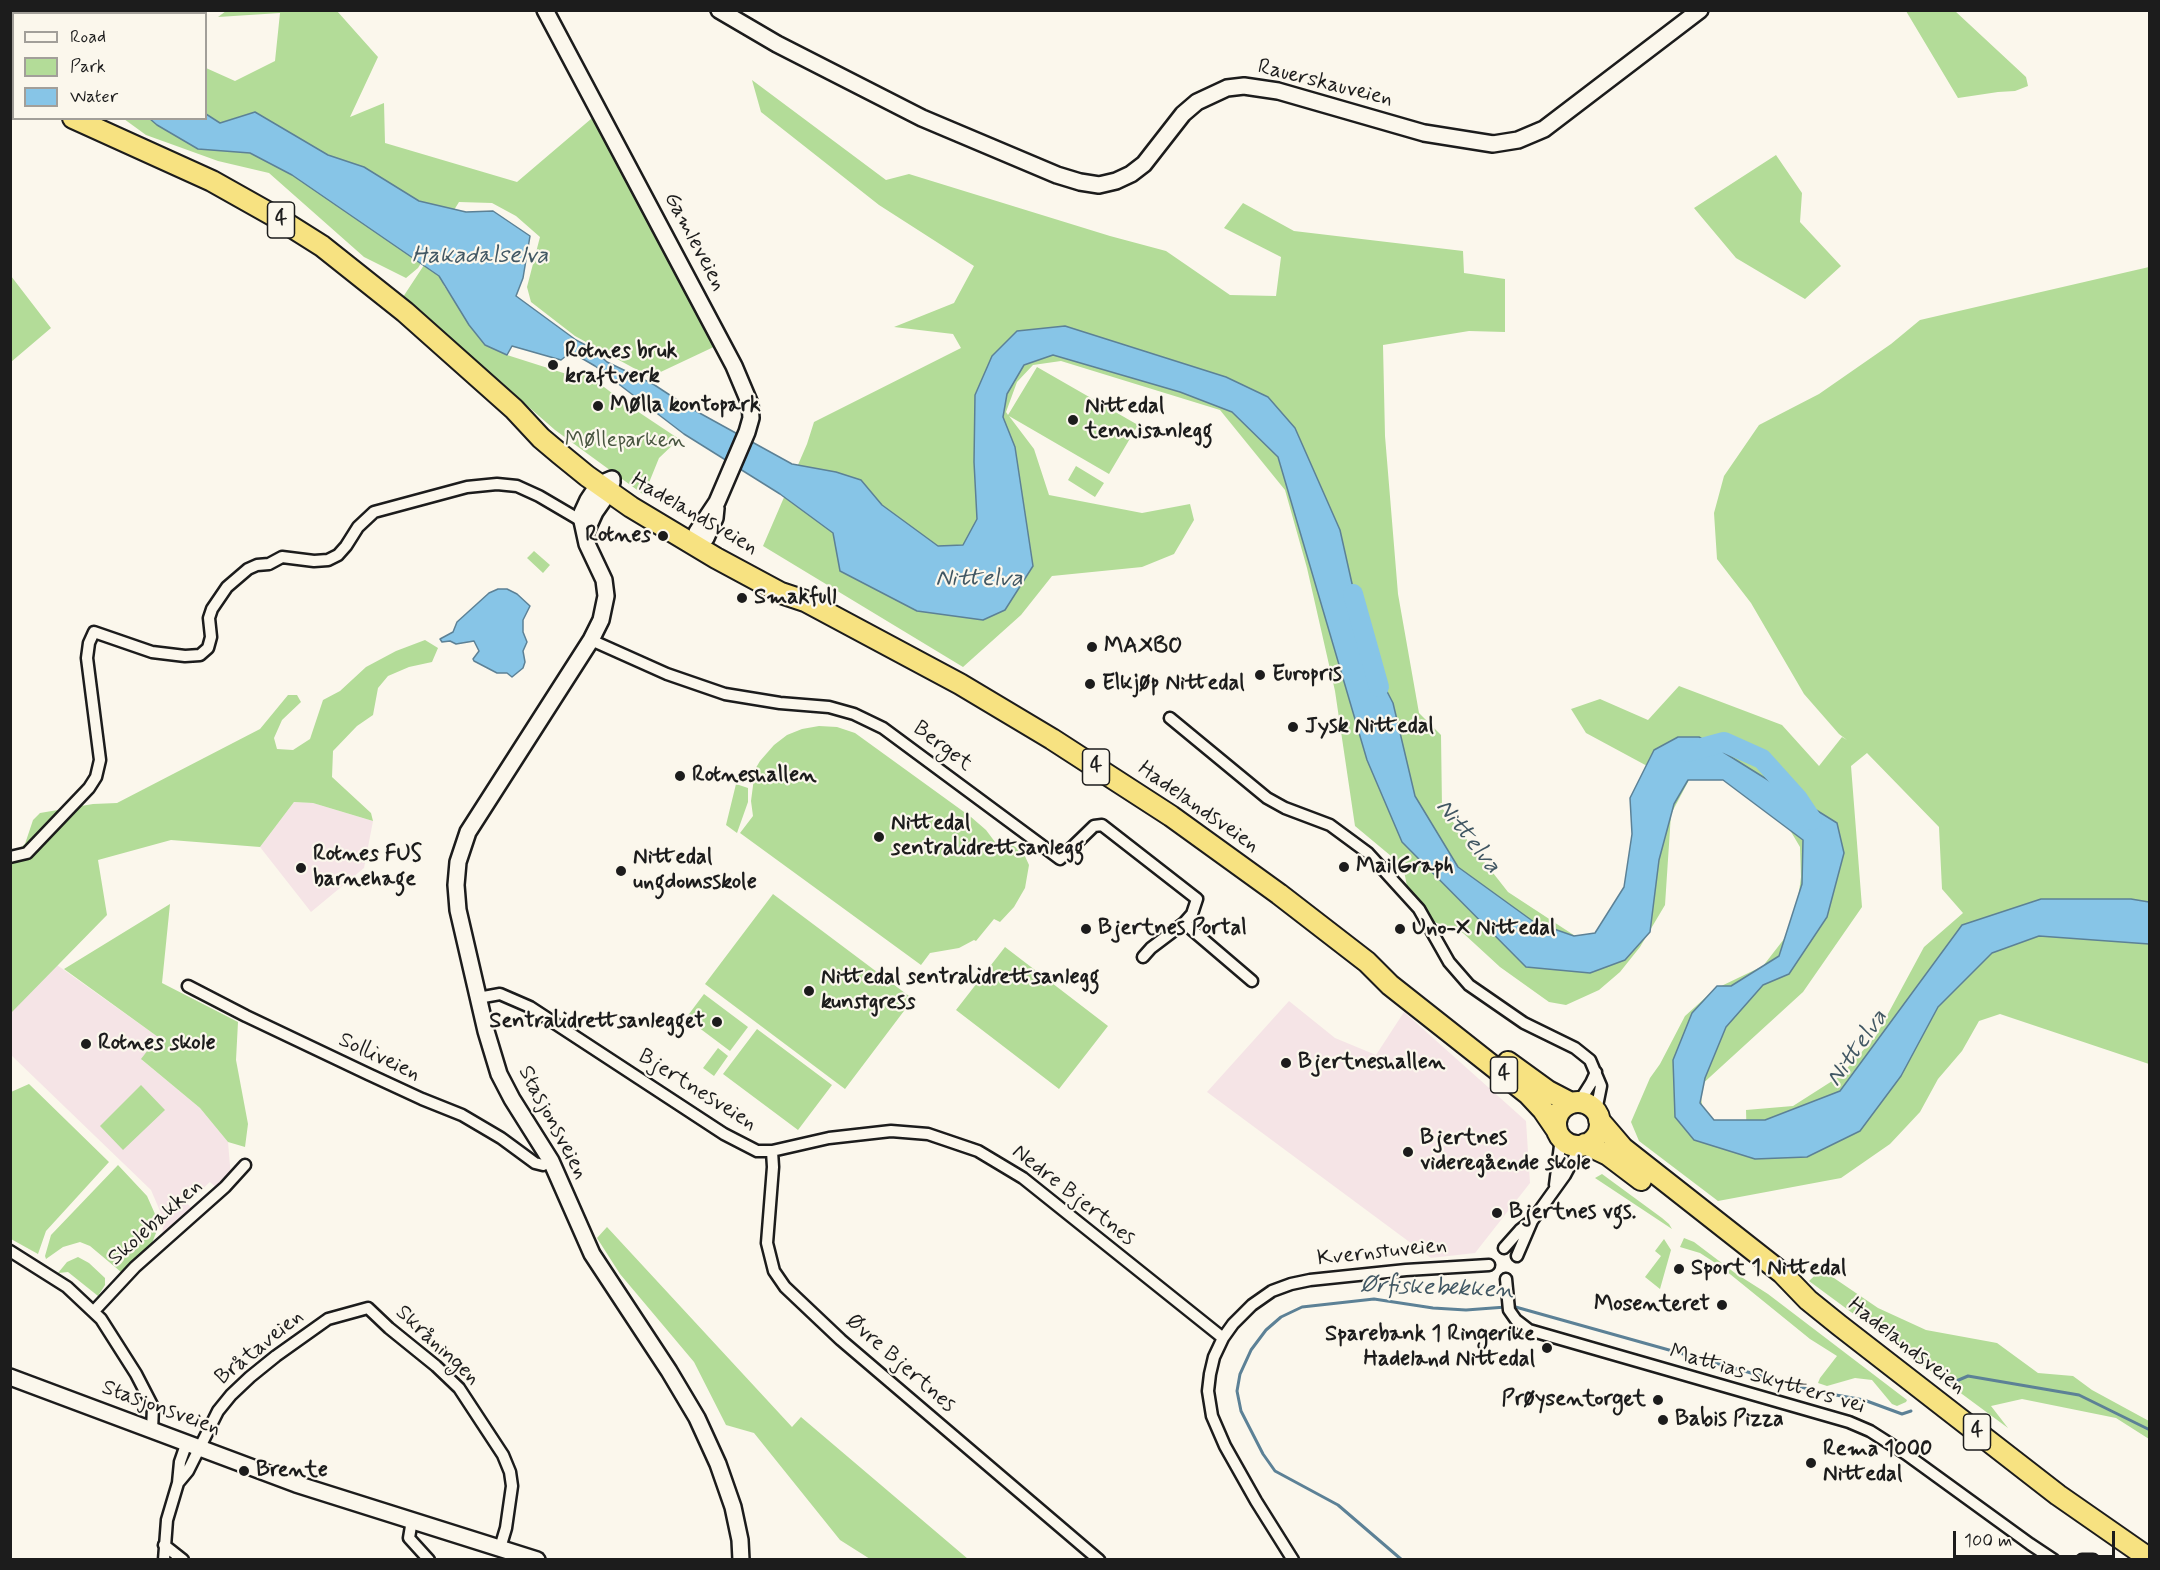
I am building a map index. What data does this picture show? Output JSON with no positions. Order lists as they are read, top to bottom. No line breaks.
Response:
{"streets":{"highway":["4","Hadelandsveien"],"main road":["Rauerskauveien","Gamleveien","Stasjonsveien"],"street":["Berget","Solliveien","Bjertnesveien","Nedre Bjertnes","Skolebakken","Kvernstuveien","Skråningen","Bråtaveien","Øvre Bjertnes","Mattias Skytters vei"]},"crossings":[["4","Hadelandsveien"],["Gamleveien","Hadelandsveien"],["Berget","Stasjonsveien"],["Solliveien","Stasjonsveien"],["Bjertnesveien","Stasjonsveien"],["Bjertnesveien","Nedre Bjertnes"],["Bjertnesveien","Øvre Bjertnes"],["Stasjonsveien","Skråningen"],["Stasjonsveien","Bråtaveien"],["Nedre Bjertnes","Kvernstuveien"],["Nedre Bjertnes","Øvre Bjertnes"],["Skråningen","Bråtaveien"]],"water":["Hakadalselva","Nittelva","Ørfiskebekken"],"parks":["Mølleparken"],"places":["Rotnes bruk kraftverk","Mølla kontopark","Nittedal tennisanlegg","Rotnes","Smakfull","MAXBO","Europris","Elkjøp Nittedal","Jysk Nittedal","Rotneshallen","Nittedal sentralidrettsanlegg","MailGraph","Rotnes FUS barnehage","Nittedal ungdomsskole","Bjertnes Portal","Uno-X Nittedal","Nittedal sentralidrettsanlegg kunstgress","Sentralidrettsanlegget","Rotnes skole","Bjertneshallen","Bjertnes videregående skole","Bjertnes vgs.","Sport 1 Nittedal","Mosenteret","Sparebank 1 Ringerike Hadeland Nittedal","Prøysentorget","Babis Pizza","Rema 1000 Nittedal","Brente"],"legend":["Road","Park","Water"],"scale_bar":"100 m"}
